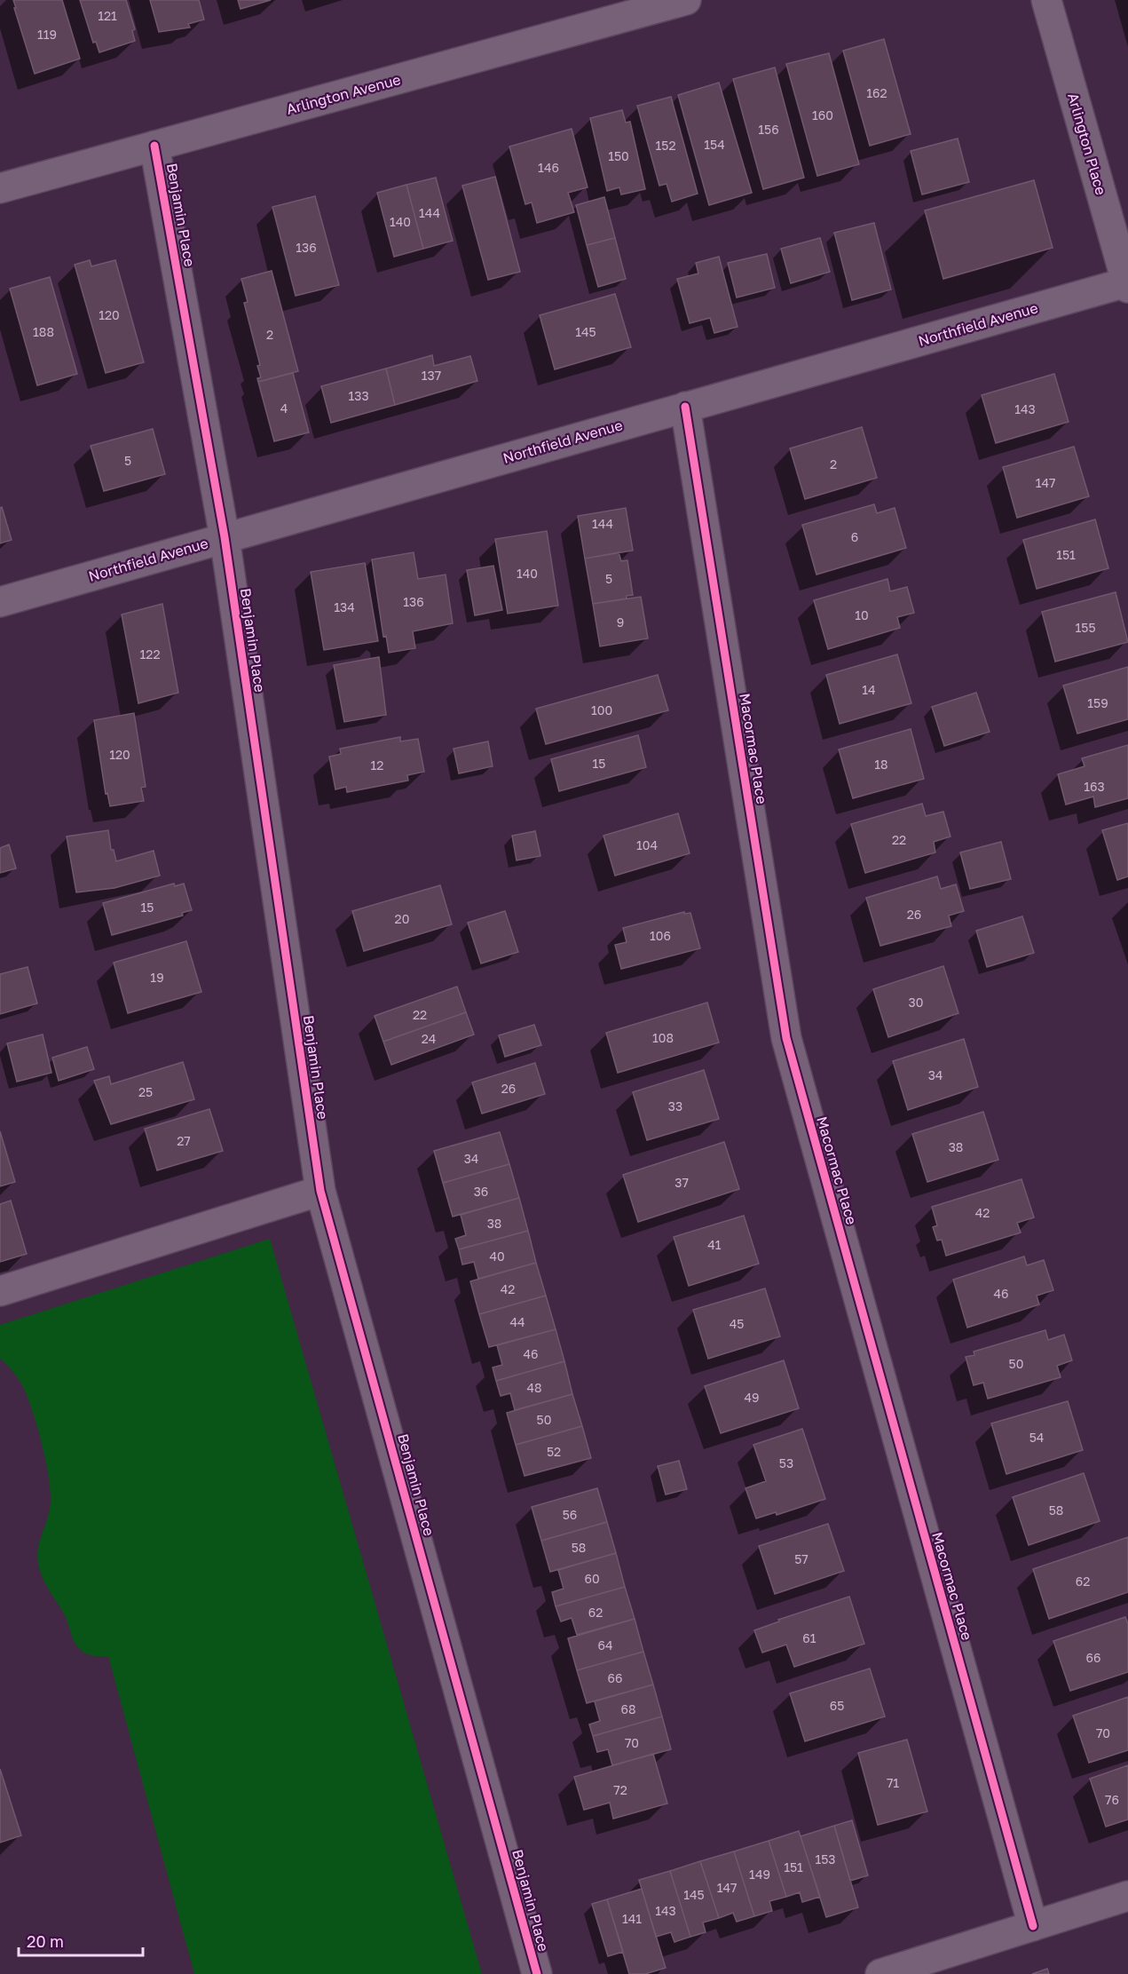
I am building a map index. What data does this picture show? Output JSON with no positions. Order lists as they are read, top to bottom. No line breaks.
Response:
{"streets":{"street":["Arlington Avenue","Arlington Place","Benjamin Place","Northfield Avenue","Macormac Place"]},"crossings":[["Arlington Avenue","Benjamin Place"],["Arlington Place","Northfield Avenue"],["Benjamin Place","Northfield Avenue"],["Northfield Avenue","Macormac Place"]],"house_numbers":["121","119","162","160","156","154","152","150","146","144","140","136","120","188","145","2","137","133","4","143","5","2","147","144","6","151","140","5","136","134","10","9","155","122","14","159","100","120","15","18","12","163","22","104","15","26","20","106","19","30","22","108","24","34","26","25","33","27","38","34","37","36","42","38","41","40","42","46","44","45","46","50","48","49","50","54","52","53","58","56","58","57","60","62","62","61","64","66","66","65","68","70","70","71","72","76","153","151","149","147","145","143","141"],"scale_bar":"20 m"}
